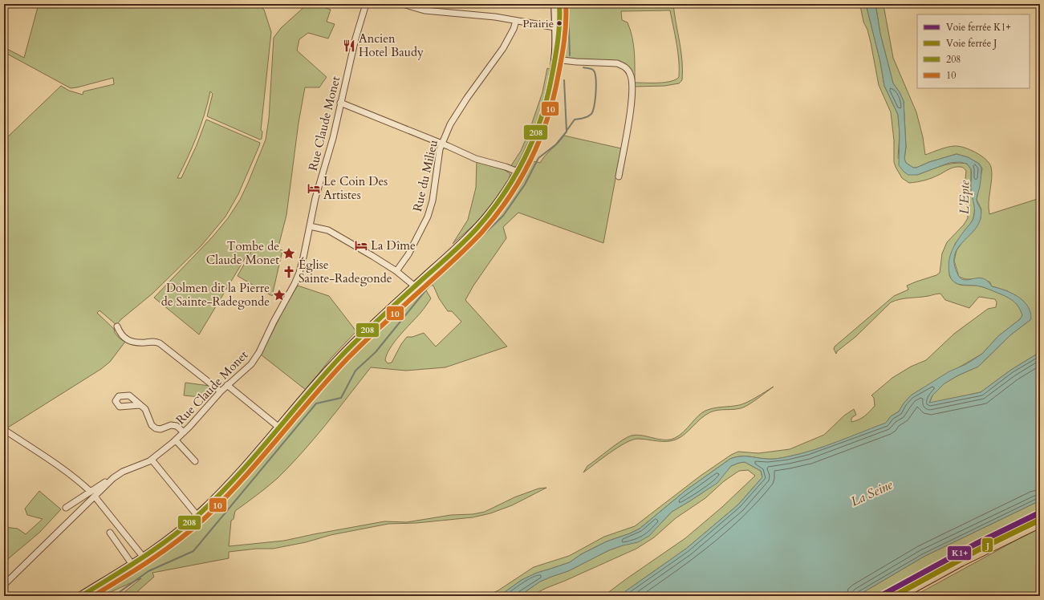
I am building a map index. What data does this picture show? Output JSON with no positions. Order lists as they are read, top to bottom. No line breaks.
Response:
{"streets":{"street":["Rue Claude Monet","Rue du Milieu"]},"water":["L'Epte","La Seine"],"places":{"other":["Prairie"],"restaurant":["Ancien Hotel Baudy"],"hotel":["Le Coin Des Artistes","La Dîme"],"place":["Tombe de Claude Monet","Dolmen dit la Pierre de Sainte-Radegonde"],"church":["Église Sainte-Radegonde"]},"lines":["transit line 208","transit line 10","rail line K1+","rail line J"],"legend":["Voie ferrée K1+","Voie ferrée J","208","10"]}
